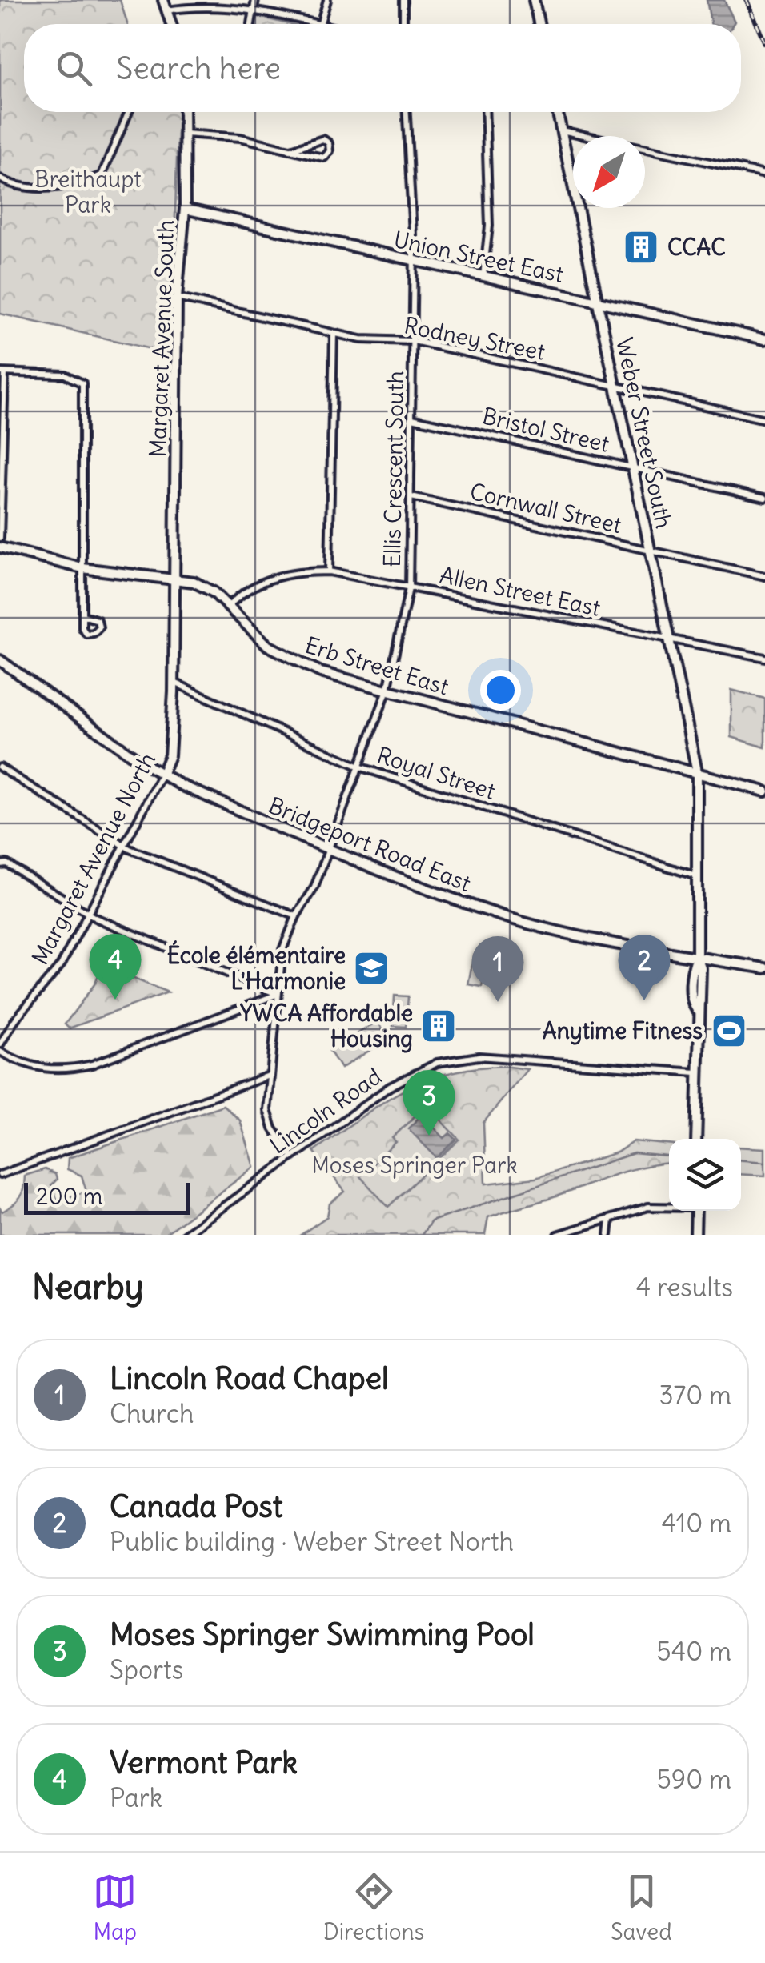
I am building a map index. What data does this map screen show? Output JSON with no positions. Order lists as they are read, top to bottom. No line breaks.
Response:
{"streets":{"main road":["Union Street East","Margaret Avenue South","Weber Street South","Erb Street East","Bridgeport Road East","Margaret Avenue North"],"street":["Rodney Street","Bristol Street","Ellis Crescent South","Cornwall Street","Allen Street East","Royal Street","Lincoln Road"]},"crossings":[["Union Street East","Margaret Avenue South"],["Union Street East","Weber Street South"],["Union Street East","Ellis Crescent South"],["Margaret Avenue South","Rodney Street"],["Margaret Avenue South","Erb Street East"],["Margaret Avenue South","Margaret Avenue North"],["Rodney Street","Weber Street South"],["Rodney Street","Ellis Crescent South"],["Bristol Street","Weber Street South"],["Bristol Street","Ellis Crescent South"],["Weber Street South","Cornwall Street"],["Weber Street South","Allen Street East"],["Weber Street South","Erb Street East"],["Weber Street South","Royal Street"],["Weber Street South","Bridgeport Road East"],["Weber Street South","Lincoln Road"],["Ellis Crescent South","Cornwall Street"],["Ellis Crescent South","Allen Street East"],["Ellis Crescent South","Erb Street East"],["Ellis Crescent South","Royal Street"],["Ellis Crescent South","Bridgeport Road East"],["Ellis Crescent South","Lincoln Road"],["Allen Street East","Erb Street East"],["Erb Street East","Margaret Avenue North"],["Royal Street","Margaret Avenue North"],["Bridgeport Road East","Margaret Avenue North"]],"parks":["Breithaupt Park","Moses Springer Park"],"places":{"building":["CCAC","YWCA Affordable Housing"],"school or university":["École élémentaire L'Harmonie"],"sports":["Anytime Fitness"]},"scale_bar":"200 m","north":"bottom left","page":{"search":"Search here","pins":["4","2","1","3"],"scale":"200 m","heading":["Nearby","4 results"],"list":[{"mark":"1","name":"Lincoln Road Chapel","note":"Church","value":"370 m"},{"mark":"2","name":"Canada Post","note":"Public building · Weber Street North","value":"410 m"},{"mark":"3","name":"Moses Springer Swimming Pool","note":"Sports","value":"540 m"},{"mark":"4","name":"Vermont Park","note":"Park","value":"590 m"}],"nav":["Map","Directions","Saved"]}}
